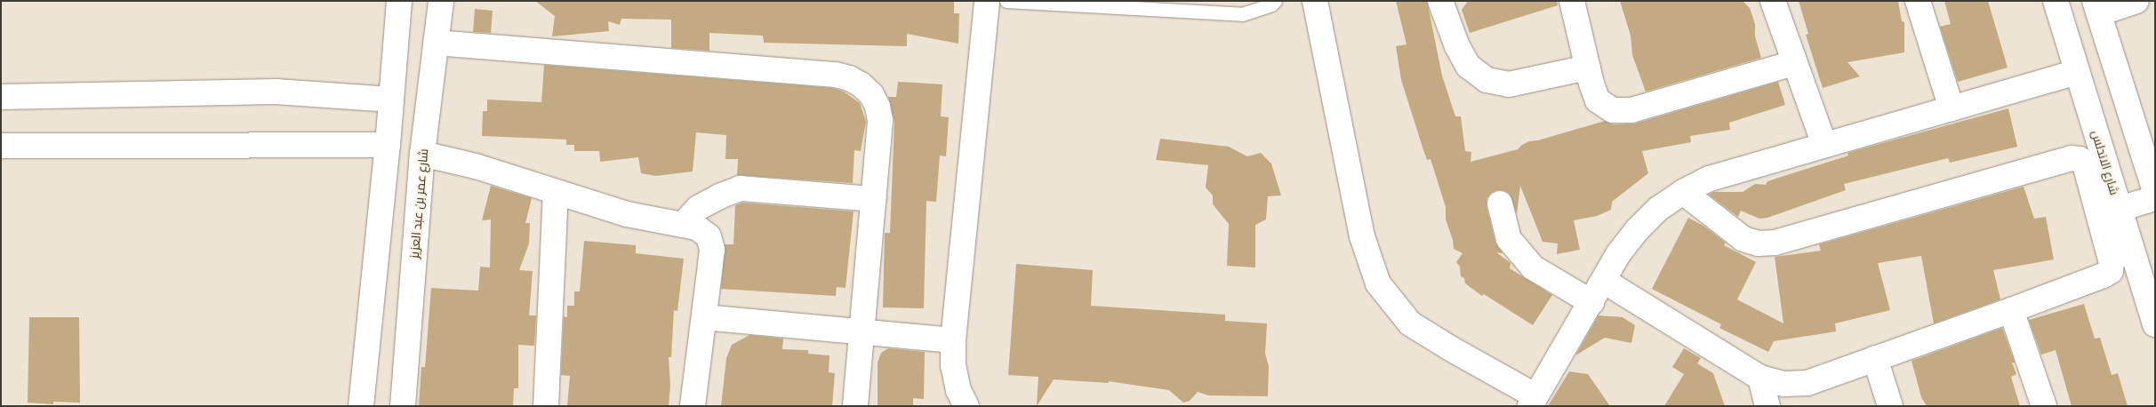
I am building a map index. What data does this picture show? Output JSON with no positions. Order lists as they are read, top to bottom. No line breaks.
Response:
{"streets":{"street":["شارع الاندلس","شارع عمر بن عبد العزيز"]}}
